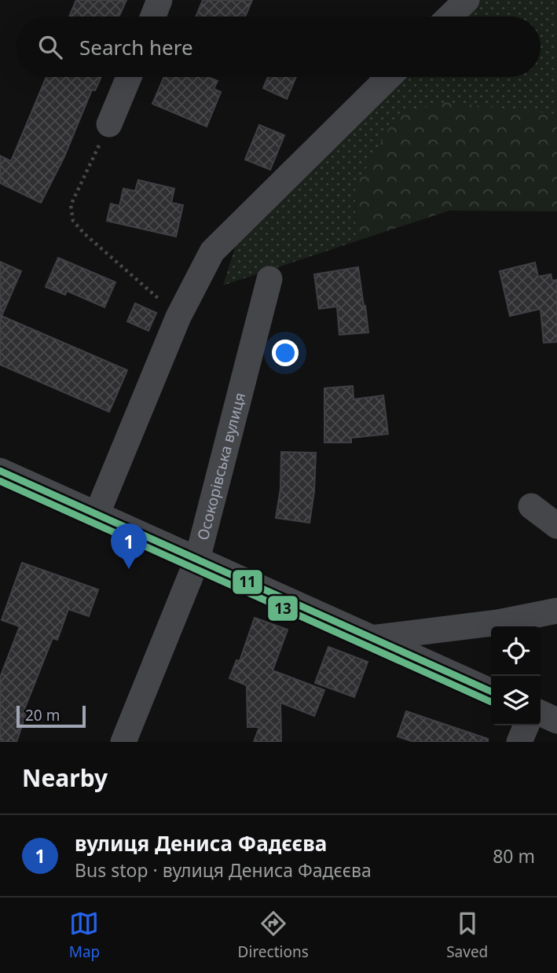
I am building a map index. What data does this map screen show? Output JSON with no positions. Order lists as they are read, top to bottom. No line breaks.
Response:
{"streets":{"street":["Осокорівська вулиця"]},"lines":["transit line 11","transit line 13"],"scale_bar":"20 m","page":{"search":"Search here","pins":"1","scale":"20 m","heading":"Nearby","list":[{"mark":"1","name":"вулиця Дениса Фадєєва","note":"Bus stop · вулиця Дениса Фадєєва","value":"80 m"}],"nav":["Map","Directions","Saved"]}}
